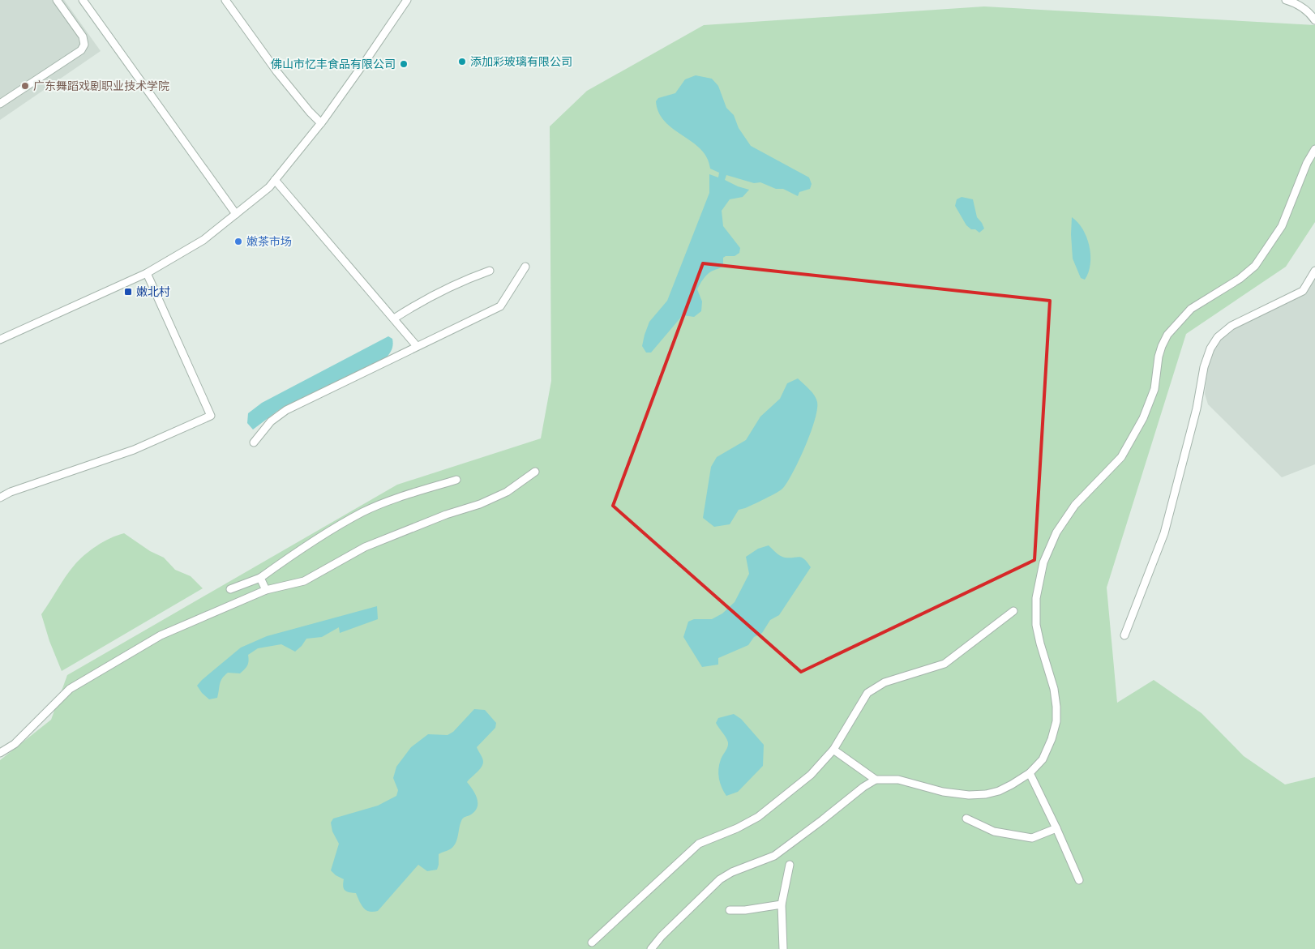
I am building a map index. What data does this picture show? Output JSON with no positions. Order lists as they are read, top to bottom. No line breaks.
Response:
{"places":{"other":["添加彩玻璃有限公司","佛山市忆丰食品有限公司","广东舞蹈戏剧职业技术学院","嫩茶市场"],"transit":["嫩北村"]}}
